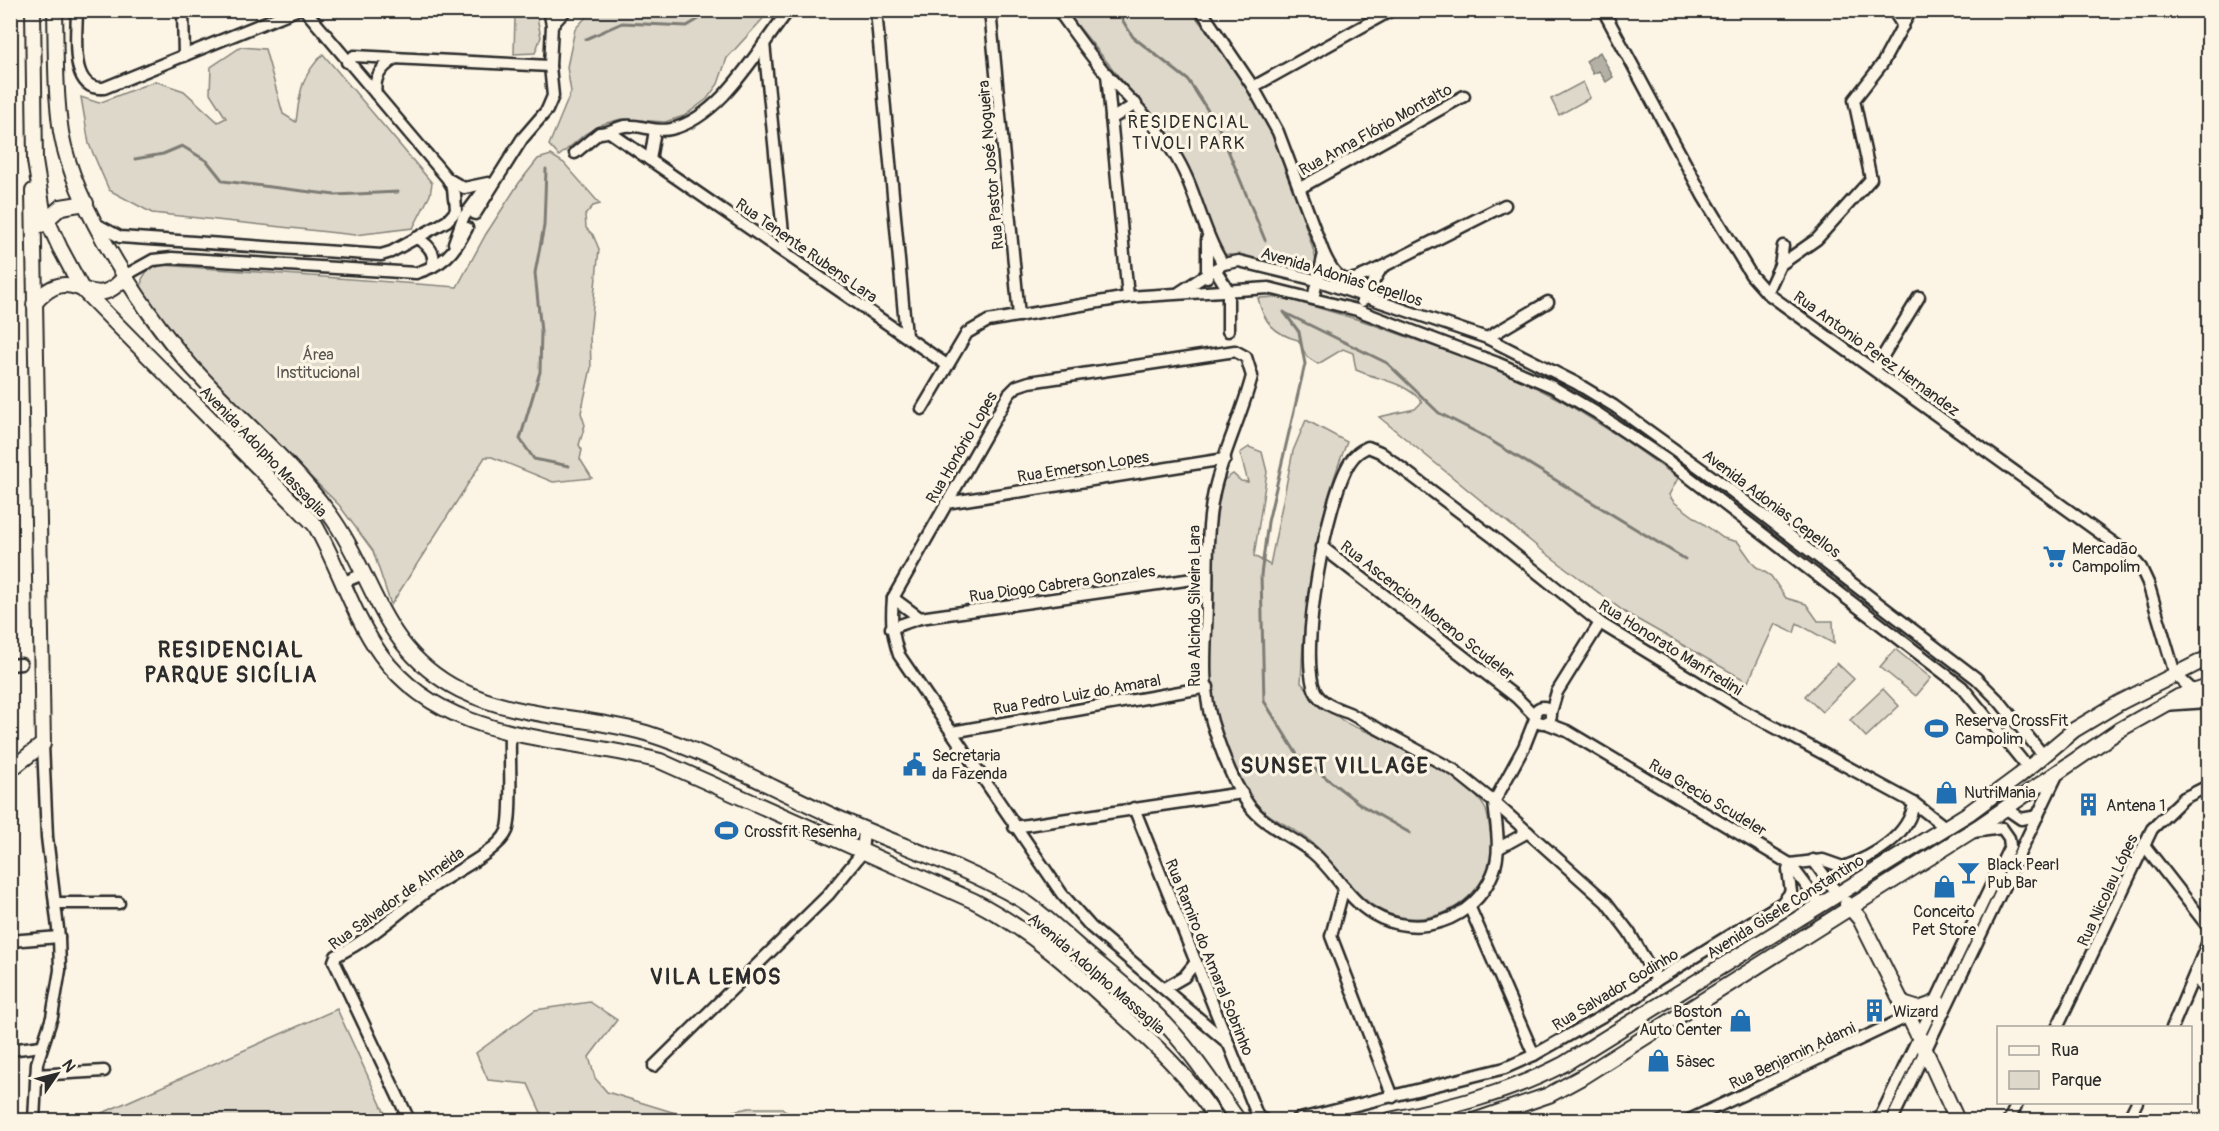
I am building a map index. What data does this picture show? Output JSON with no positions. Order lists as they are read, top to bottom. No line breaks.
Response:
{"streets":{"main road":["Avenida Adolpho Massaglia","Avenida Gisele Constantino"],"street":["Rua Anna Flório Montalto","Rua Pastor José Nogueira","Rua Tenente Rubens Lara","Avenida Adonias Cepellos","Rua Antonio Perez Hernandez","Rua Honório Lopes","Rua Emerson Lopes","Rua Diogo Cabrera Gonzales","Rua Alcindo Silveira Lara","Rua Ascencion Moreno Scudeler","Rua Honorato Manfredini","Rua Pedro Luiz do Amaral","Rua Grecio Scudeler","Rua Nicolau Lópes","Rua Salvador de Almeida","Rua Ramiro do Amaral Sobrinho","Rua Salvador Godinho","Rua Benjamin Adami"]},"crossings":[["Rua Pastor José Nogueira","Avenida Adonias Cepellos"],["Rua Tenente Rubens Lara","Avenida Adonias Cepellos"],["Avenida Adonias Cepellos","Avenida Gisele Constantino"],["Rua Antonio Perez Hernandez","Avenida Gisele Constantino"],["Rua Honório Lopes","Rua Emerson Lopes"],["Rua Honório Lopes","Rua Diogo Cabrera Gonzales"],["Rua Honório Lopes","Rua Alcindo Silveira Lara"],["Avenida Adolpho Massaglia","Rua Salvador de Almeida"],["Rua Emerson Lopes","Rua Alcindo Silveira Lara"],["Rua Diogo Cabrera Gonzales","Rua Alcindo Silveira Lara"],["Rua Alcindo Silveira Lara","Rua Pedro Luiz do Amaral"],["Rua Ascencion Moreno Scudeler","Rua Honorato Manfredini"],["Rua Ascencion Moreno Scudeler","Rua Grecio Scudeler"],["Rua Honorato Manfredini","Avenida Gisele Constantino"],["Rua Grecio Scudeler","Avenida Gisele Constantino"],["Rua Grecio Scudeler","Rua Salvador Godinho"]],"districts":["RESIDENCIAL TIVOLI PARK","RESIDENCIAL PARQUE SICÍLIA","SUNSET VILLAGE","VILA LEMOS"],"parks":["Área Institucional"],"places":{"supermarket":["Mercadão Campolim"],"sports":["Reserva CrossFit Campolim","Crossfit Resenha"],"public building":["Secretaria da Fazenda"],"shop":["NutriMania","Conceito Pet Store","Boston Auto Center","5àsec"],"building":["Antena 1","Wizard"],"bar":["Black Pearl Pub Bar"]},"legend":["Rua","Parque"],"north":"top right"}
